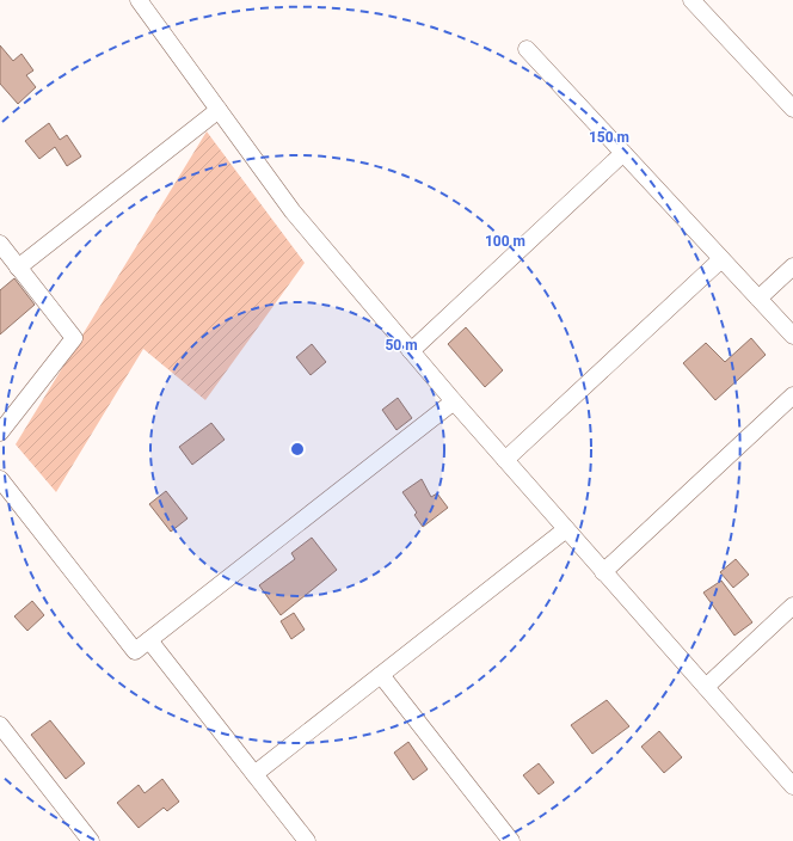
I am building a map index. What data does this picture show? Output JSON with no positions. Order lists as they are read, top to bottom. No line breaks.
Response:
{"rings":["150 m","100 m","50 m"]}
